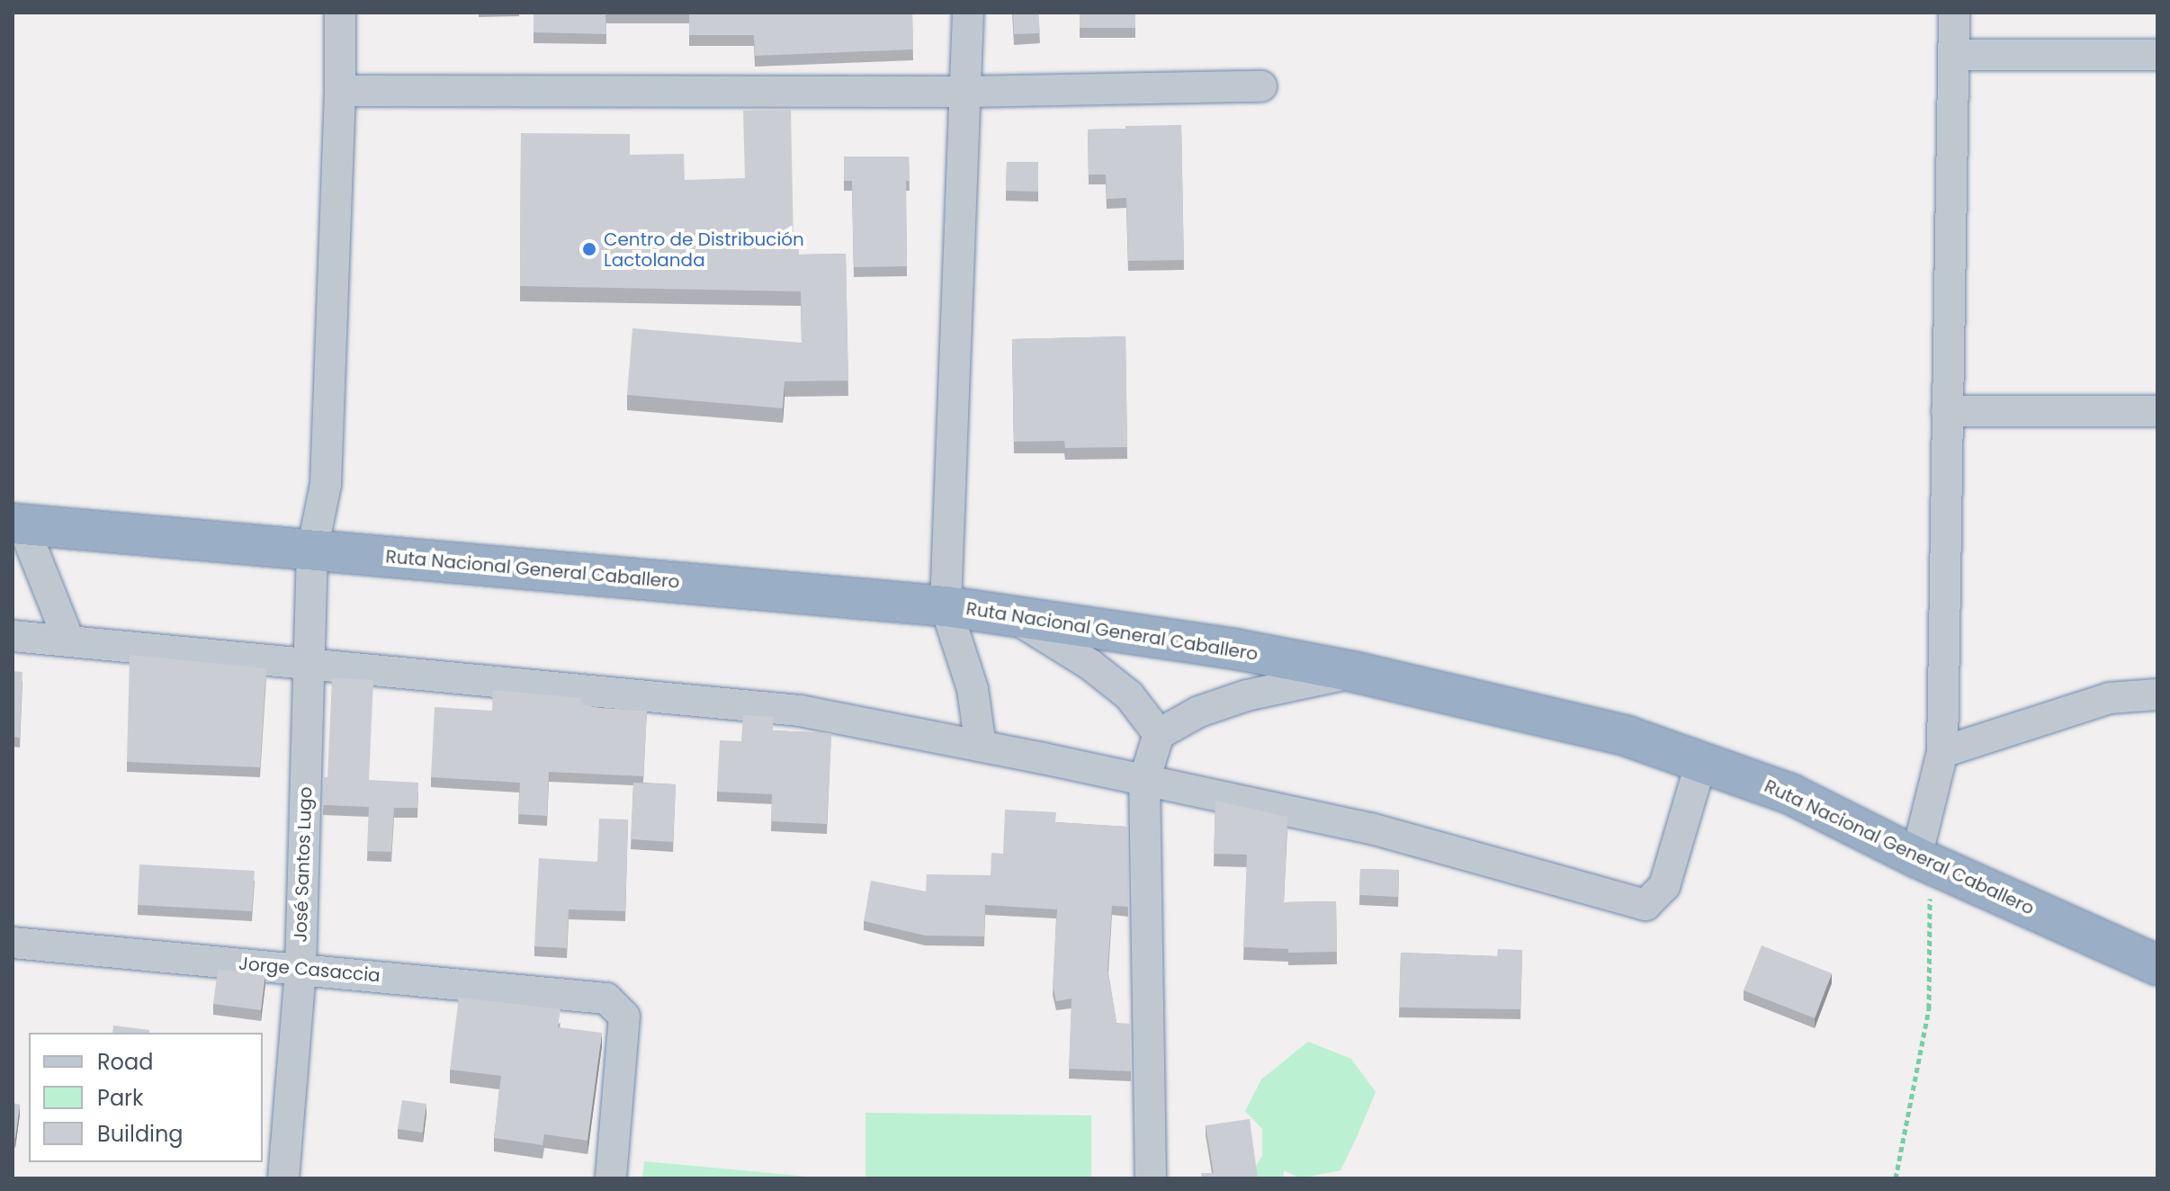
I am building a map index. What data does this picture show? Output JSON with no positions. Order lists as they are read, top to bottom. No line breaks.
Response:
{"streets":{"highway":["Ruta Nacional General Caballero"],"street":["José Santos Lugo","Jorge Casaccia"]},"crossings":[["Ruta Nacional General Caballero","José Santos Lugo"],["José Santos Lugo","Jorge Casaccia"]],"places":["Centro de Distribución Lactolanda"],"legend":["Road","Park","Building"]}
